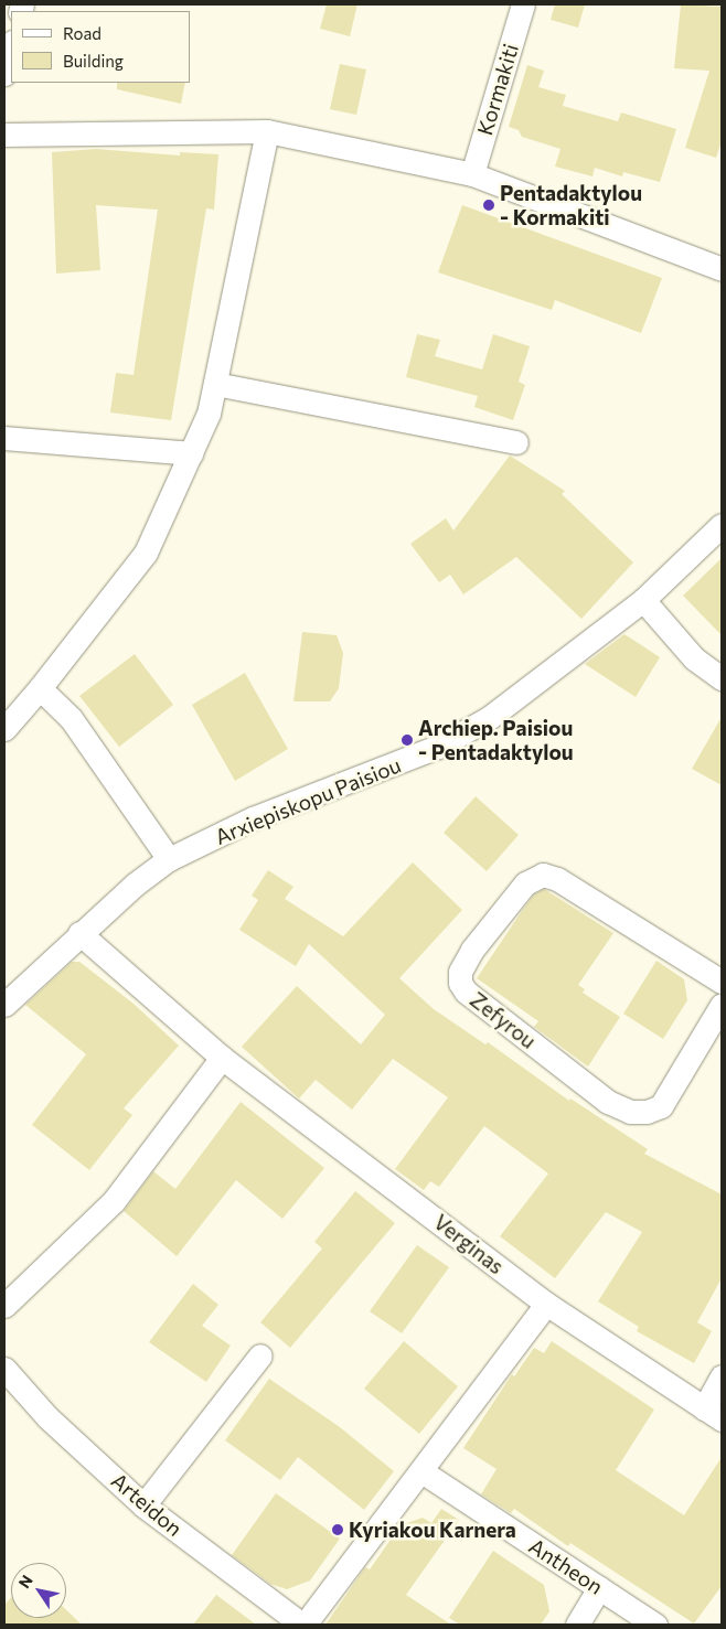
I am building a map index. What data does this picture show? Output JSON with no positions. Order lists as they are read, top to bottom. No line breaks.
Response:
{"streets":{"street":["Kormakiti","Arxiepiskopu Paisiou","Zefyrou","Verginas","Arteidon","Antheon"]},"crossings":[["Arxiepiskopu Paisiou","Verginas"]],"places":["Pentadaktylou - Kormakiti","Archiep. Paisiou - Pentadaktylou","Kyriakou Karnera"],"legend":["Road","Building"],"north":"top left"}
